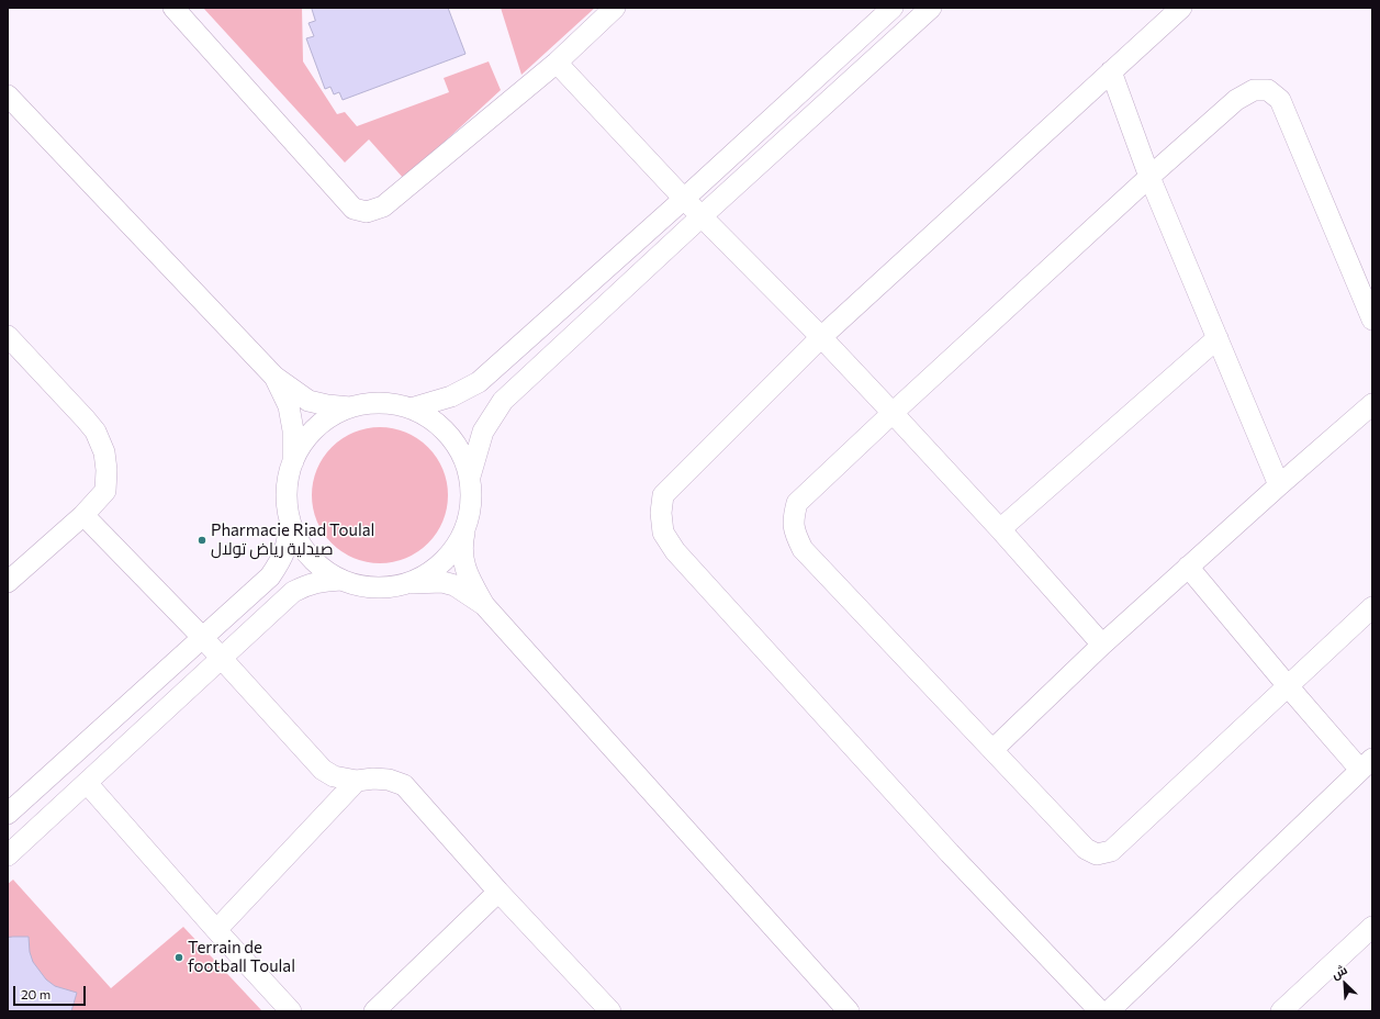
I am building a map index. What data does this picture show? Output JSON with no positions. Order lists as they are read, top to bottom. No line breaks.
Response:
{"places":["Pharmacie Riad Toulal صيدلية رياض تولال","Terrain de football Toulal"],"scale_bar":"20 m","north":"top left"}
